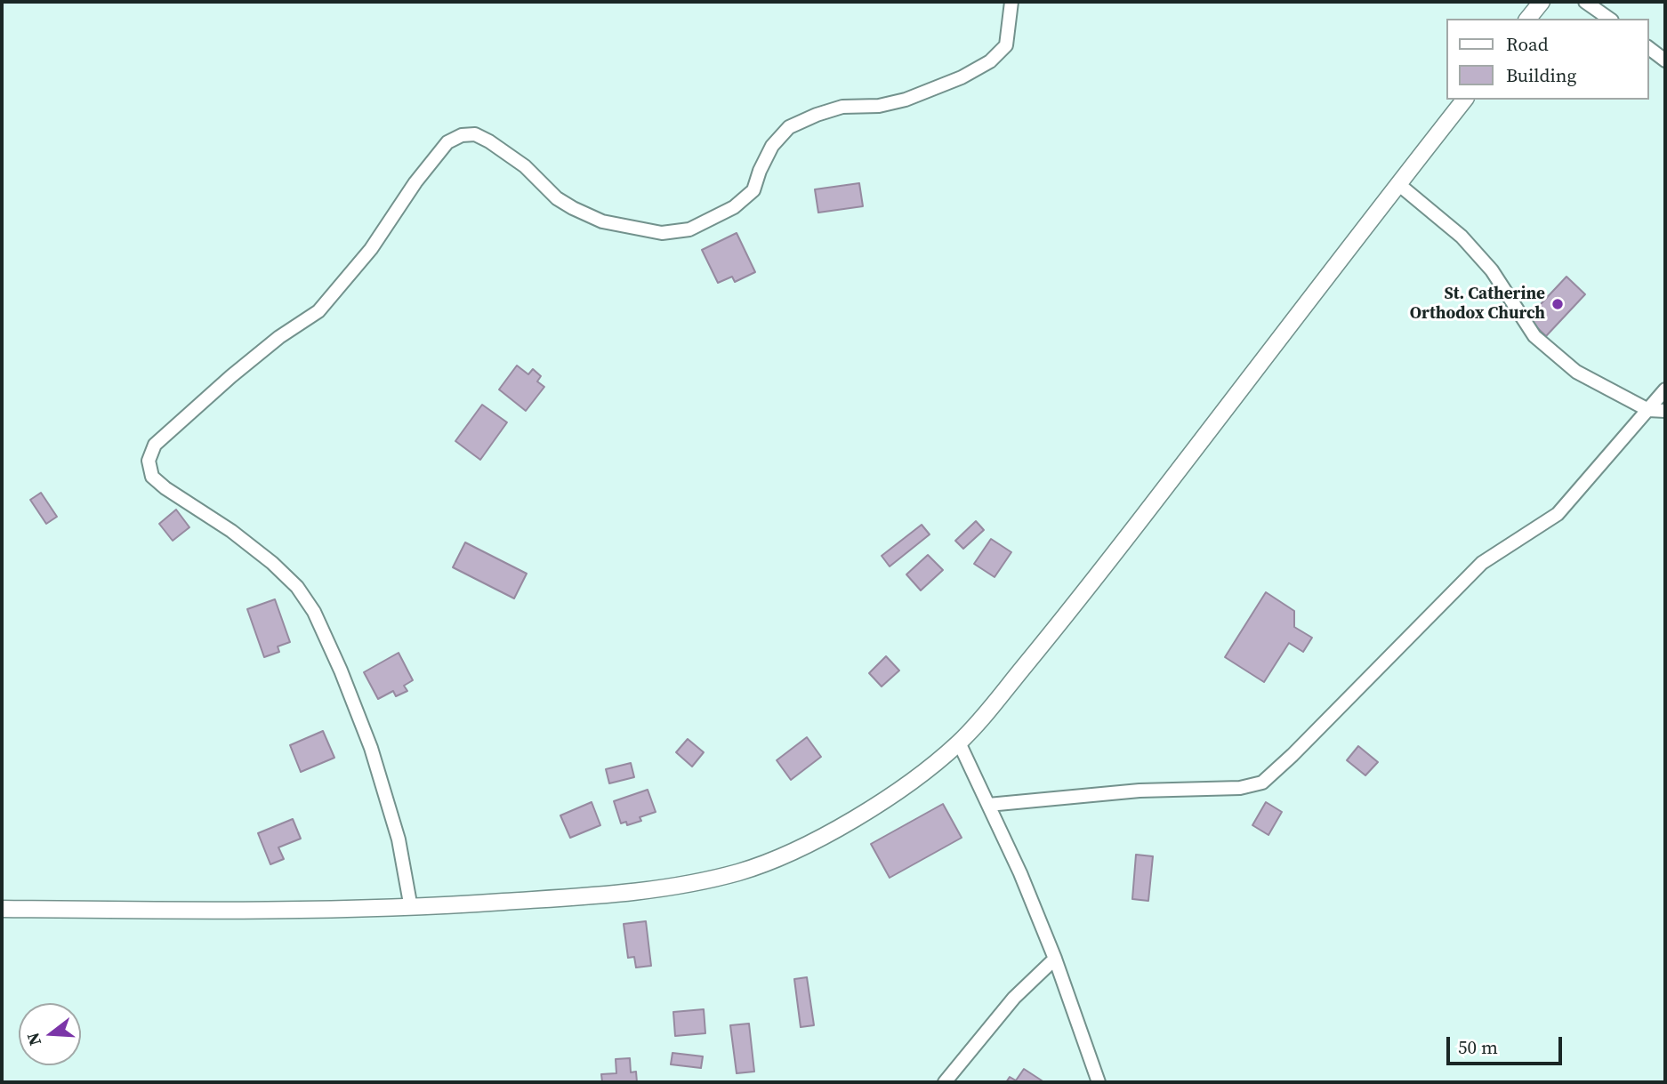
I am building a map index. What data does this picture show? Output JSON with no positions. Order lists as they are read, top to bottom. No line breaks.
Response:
{"places":["St. Catherine Orthodox Church"],"legend":["Road","Building"],"scale_bar":"50 m","north":"left"}
